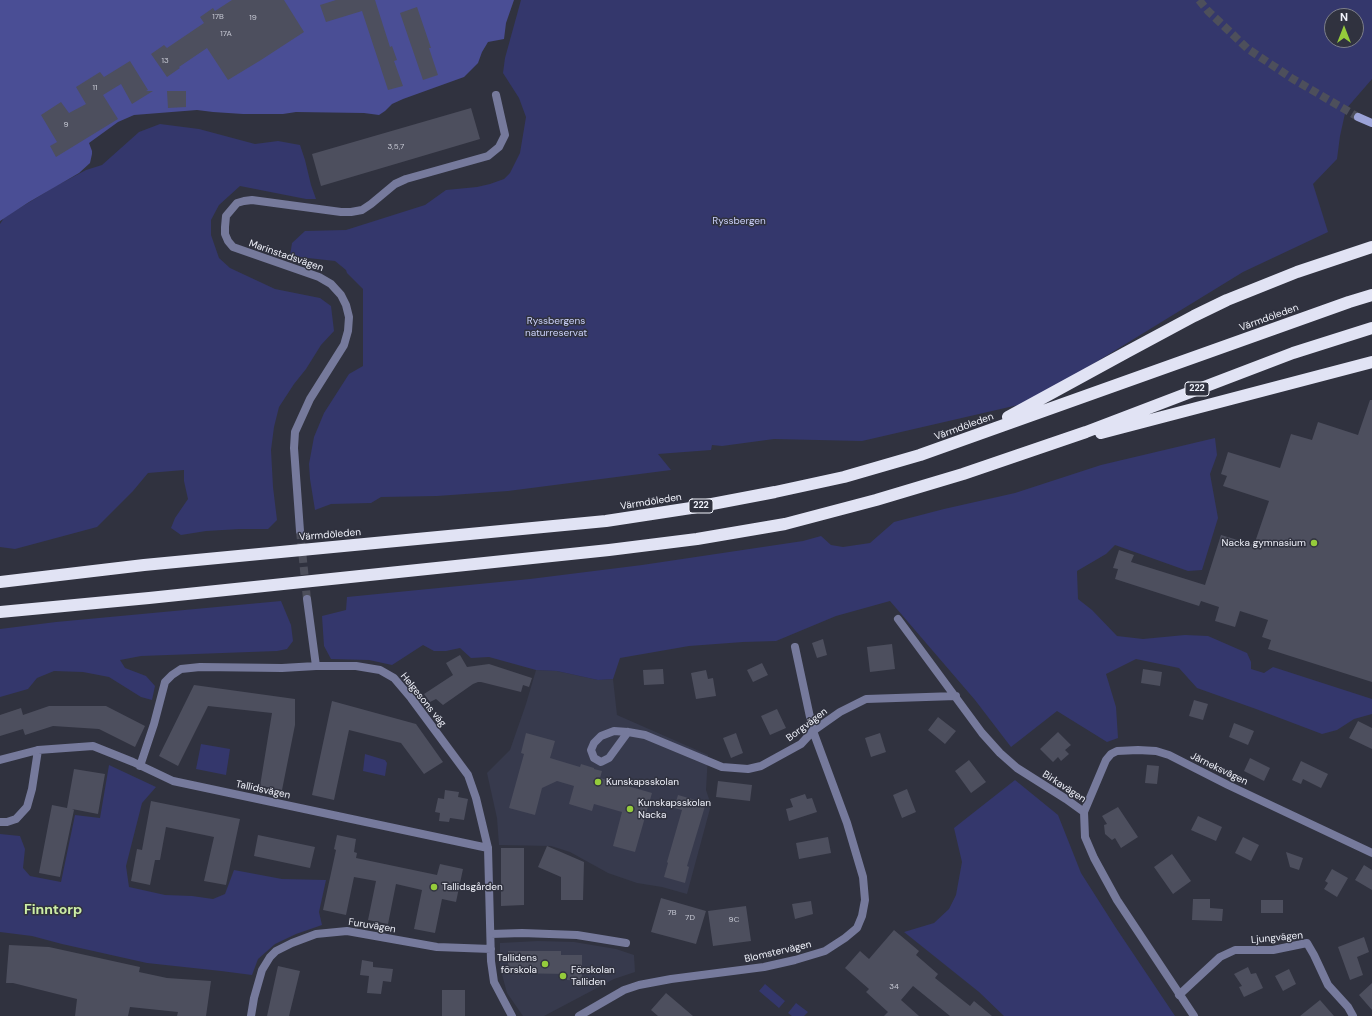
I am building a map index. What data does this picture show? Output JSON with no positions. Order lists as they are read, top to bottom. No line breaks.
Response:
{"streets":{"highway":["Värmdöleden","222"],"street":["Marinstadsvägen","Helgesons väg","Borgvägen","Järneksvägen","Birkavägen","Tallidsvägen","Furuvägen","Ljungvägen","Blomstervägen"]},"crossings":[["Helgesons väg","Tallidsvägen"],["Helgesons väg","Furuvägen"],["Borgvägen","Birkavägen"],["Borgvägen","Blomstervägen"],["Järneksvägen","Birkavägen"],["Birkavägen","Ljungvägen"]],"districts":["Finntorp"],"parks":["Ryssbergen","Ryssbergens naturreservat"],"places":["Nacka gymnasium","Kunskapsskolan","Kunskapsskolan Nacka","Tallidsgården","Tallidens förskola","Förskolan Talliden"],"house_numbers":["17B","19","17A","13","11","9","3,5,7","7B","7D","9C","34"],"north":"top"}
